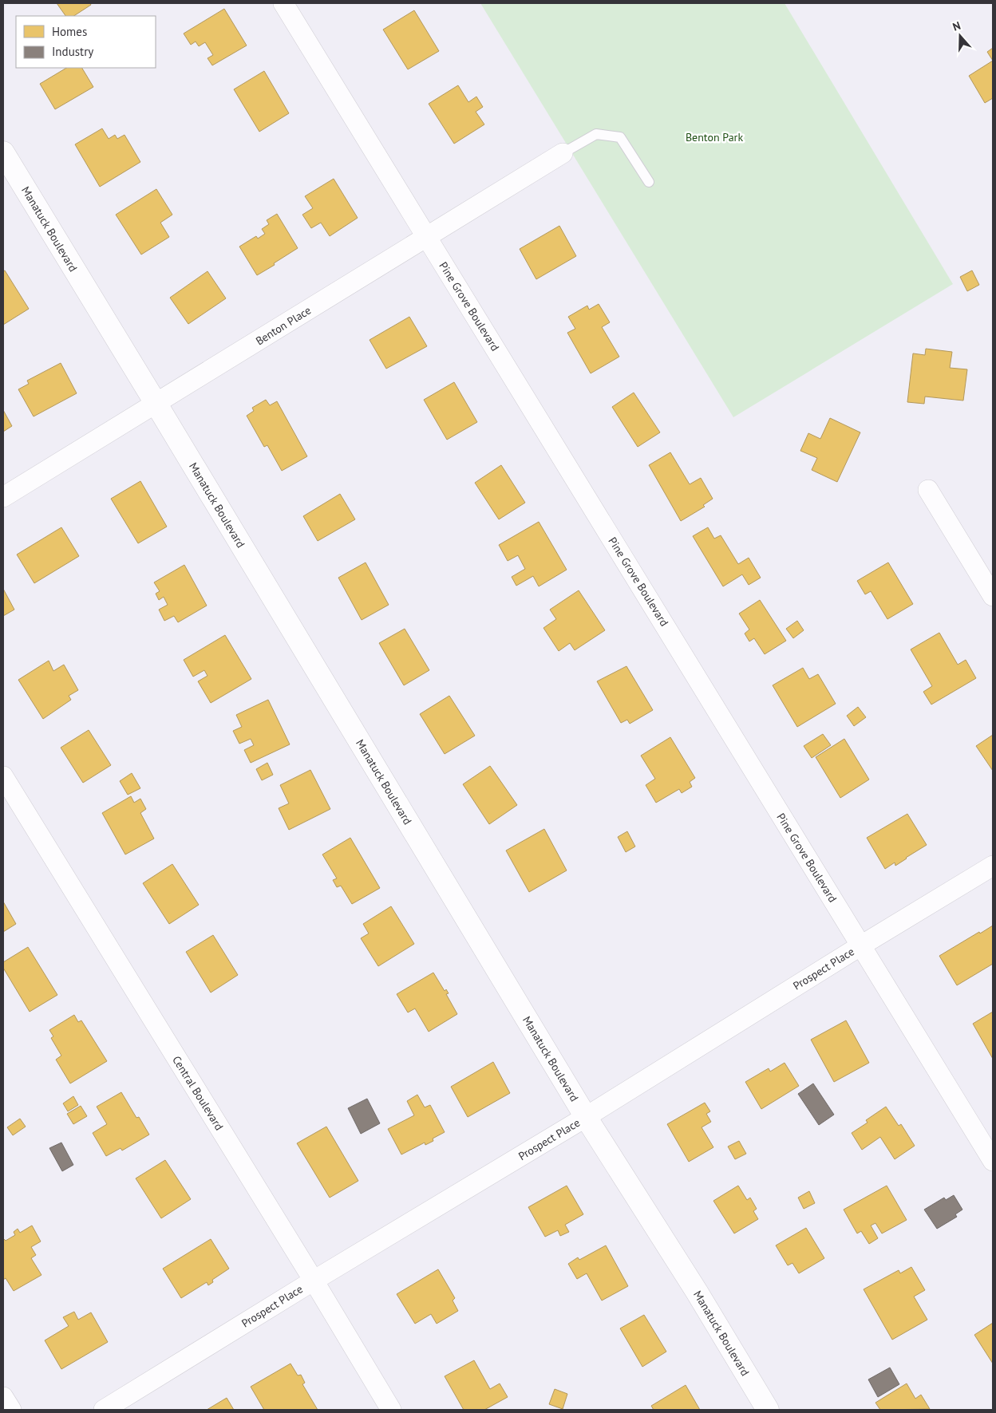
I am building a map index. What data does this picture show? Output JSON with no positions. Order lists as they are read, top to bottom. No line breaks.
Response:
{"streets":{"street":["Manatuck Boulevard","Pine Grove Boulevard","Benton Place","Prospect Place","Central Boulevard"]},"crossings":[["Manatuck Boulevard","Benton Place"],["Manatuck Boulevard","Prospect Place"],["Pine Grove Boulevard","Benton Place"],["Pine Grove Boulevard","Prospect Place"],["Prospect Place","Central Boulevard"]],"parks":["Benton Park"],"legend":["Homes","Industry"],"north":"top"}
